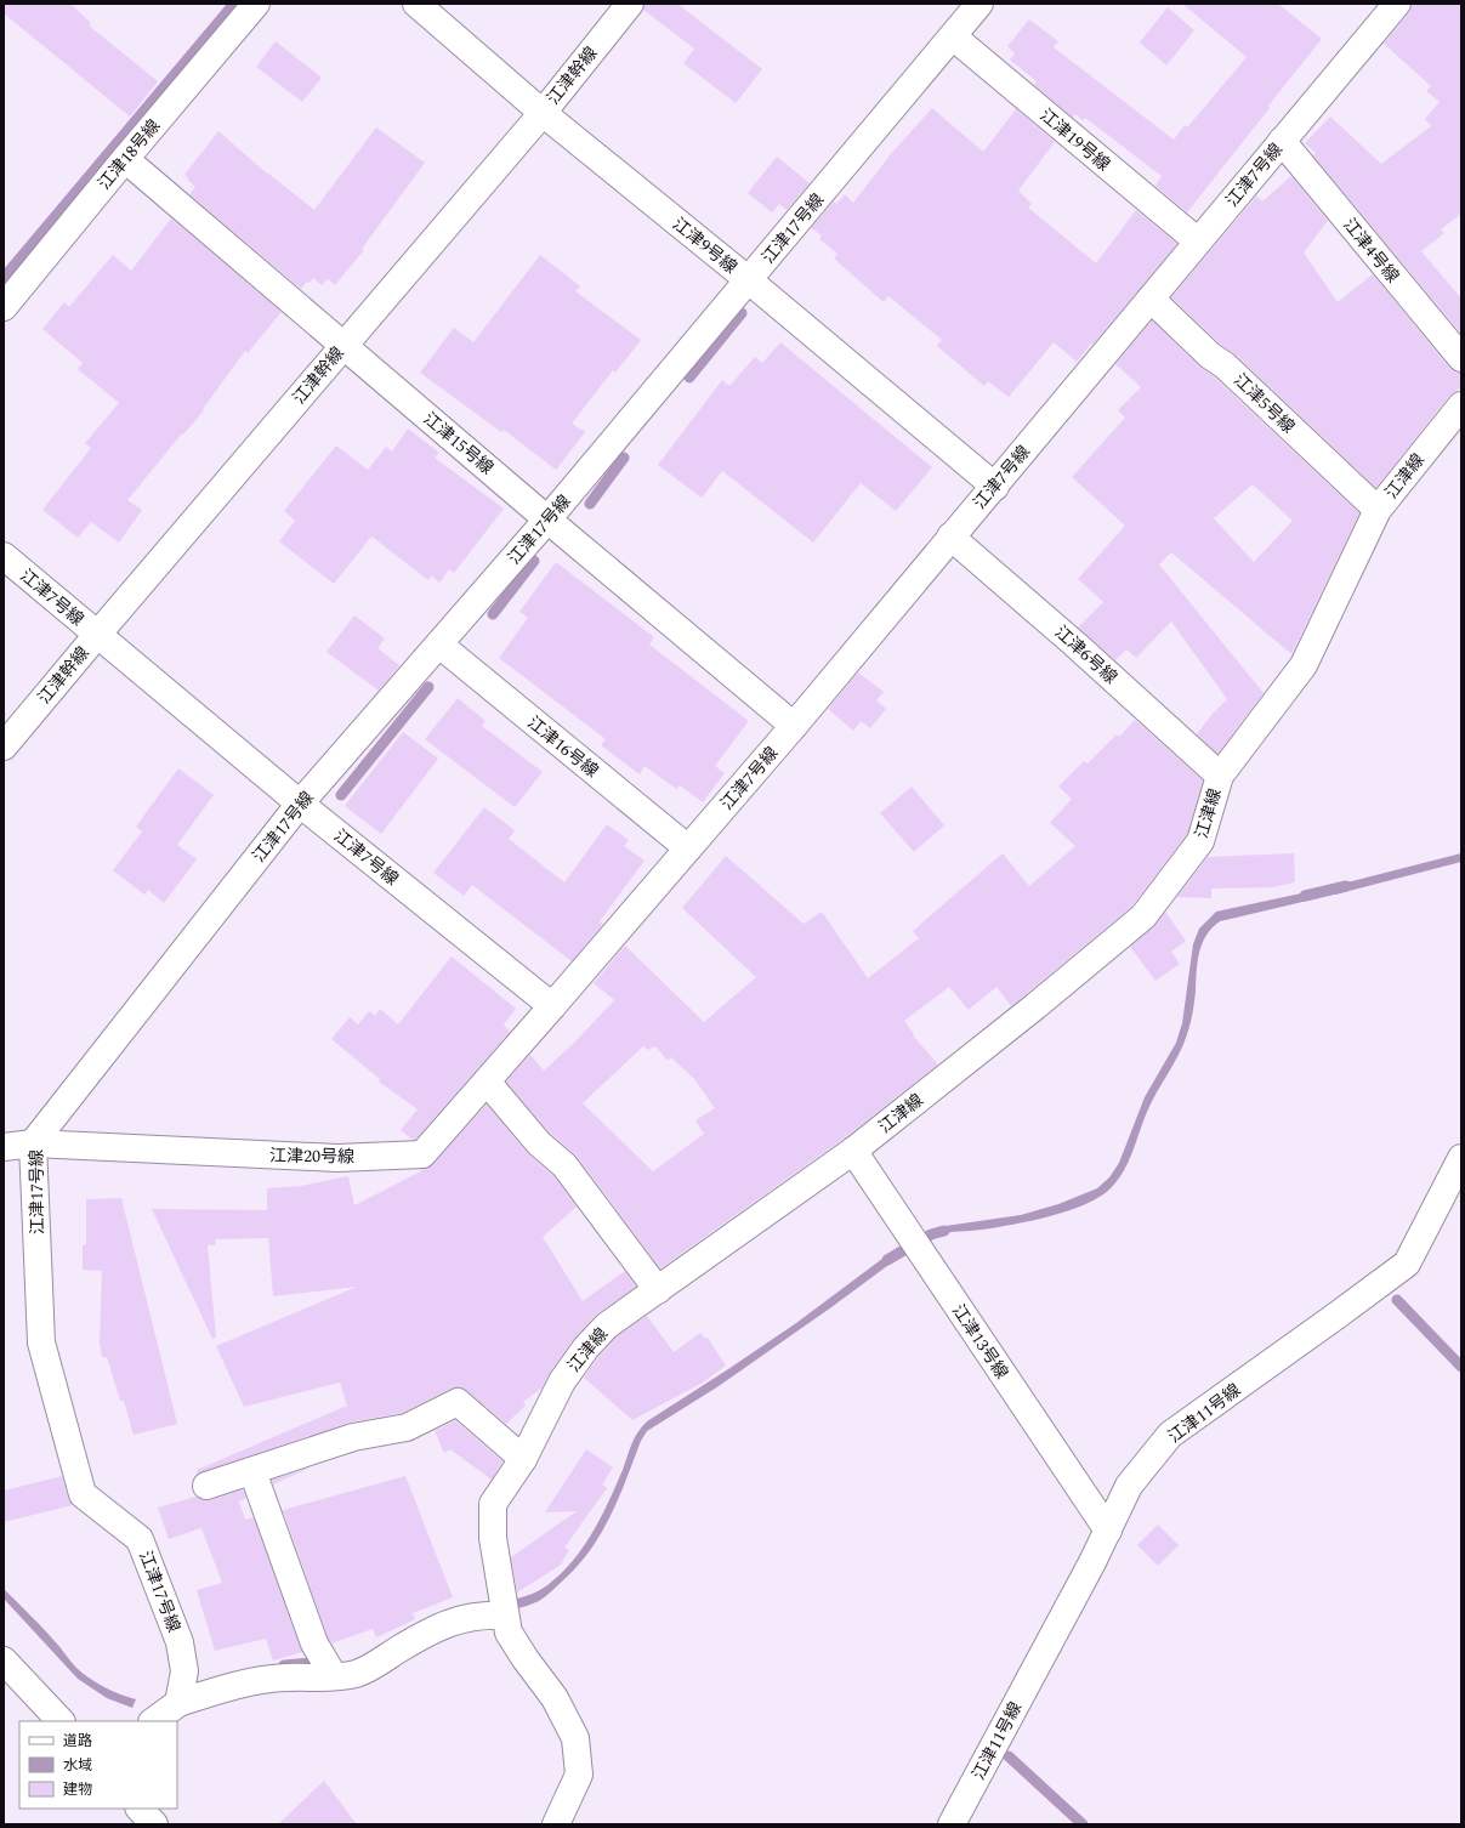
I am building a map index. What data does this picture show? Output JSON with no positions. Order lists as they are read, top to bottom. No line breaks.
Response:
{"streets":{"street":["江津幹線","江津19号線","江津18号線","江津7号線","江津17号線","江津9号線","江津4号線","江津5号線","江津15号線","江津線","江津6号線","江津16号線","江津20号線","江津13号線","江津11号線"]},"crossings":[["江津幹線","江津7号線"],["江津幹線","江津9号線"],["江津幹線","江津15号線"],["江津19号線","江津7号線"],["江津19号線","江津17号線"],["江津18号線","江津15号線"],["江津7号線","江津17号線"],["江津7号線","江津9号線"],["江津7号線","江津4号線"],["江津7号線","江津5号線"],["江津7号線","江津15号線"],["江津7号線","江津6号線"],["江津7号線","江津16号線"],["江津7号線","江津20号線"],["江津17号線","江津9号線"],["江津17号線","江津15号線"],["江津17号線","江津16号線"],["江津17号線","江津20号線"],["江津5号線","江津線"],["江津線","江津6号線"],["江津線","江津13号線"],["江津13号線","江津11号線"]],"legend":["道路","水域","建物"]}
